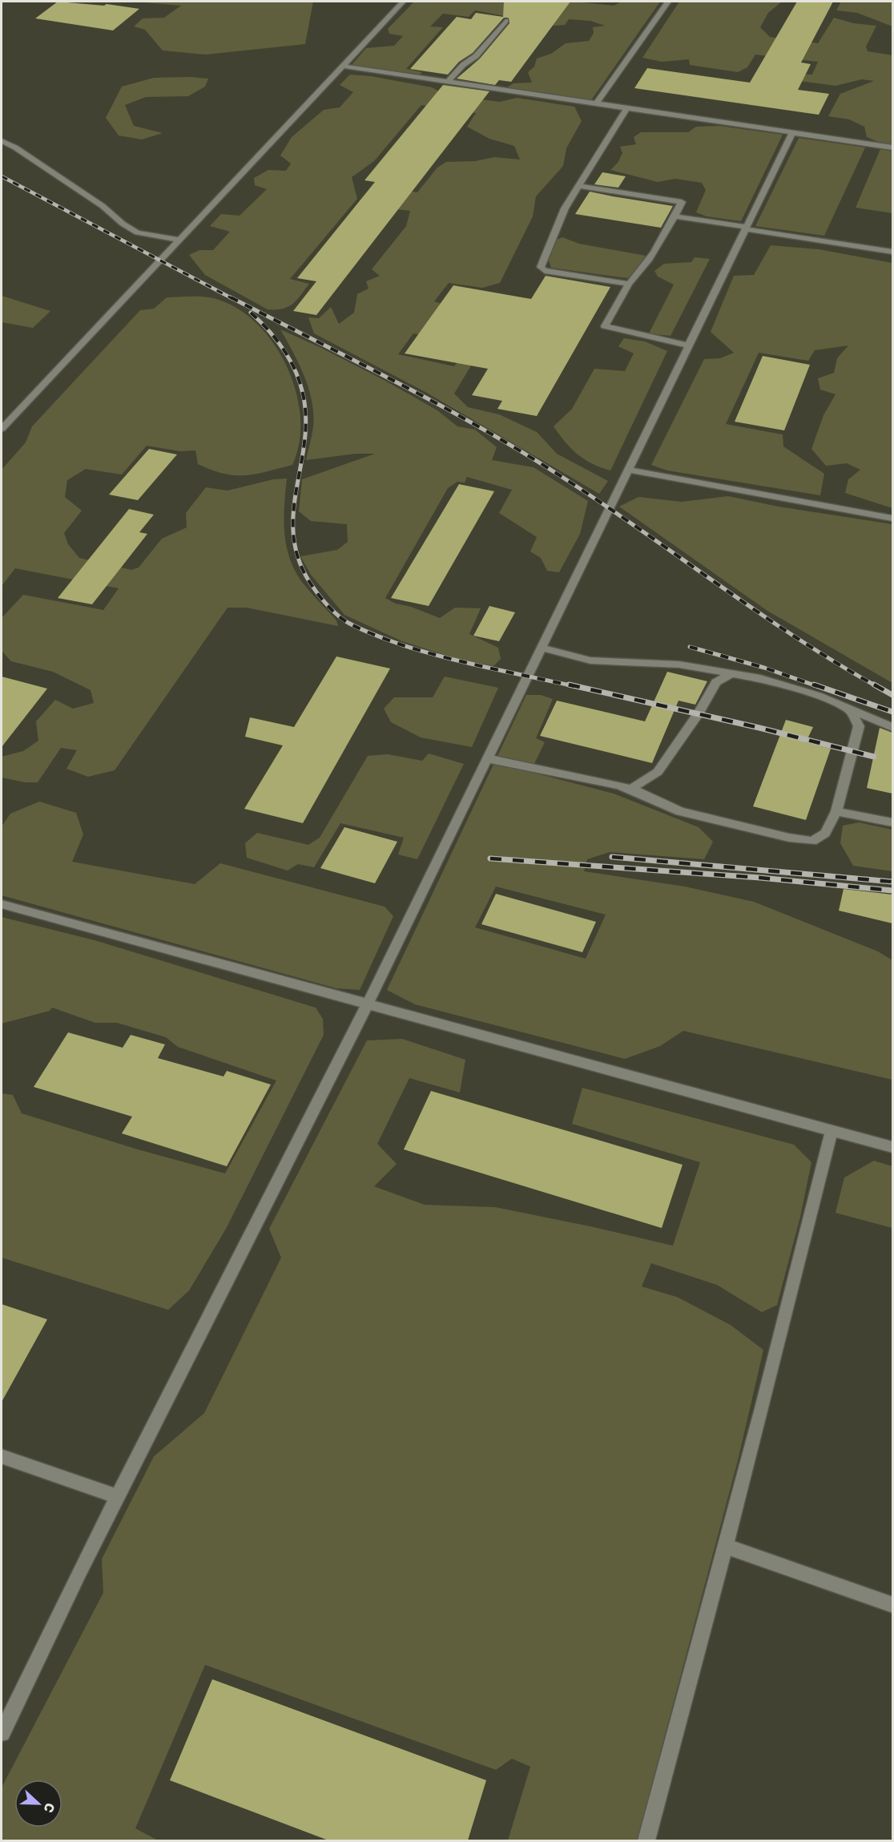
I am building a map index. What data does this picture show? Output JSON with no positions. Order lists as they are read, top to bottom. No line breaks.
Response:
{"north":"right"}
